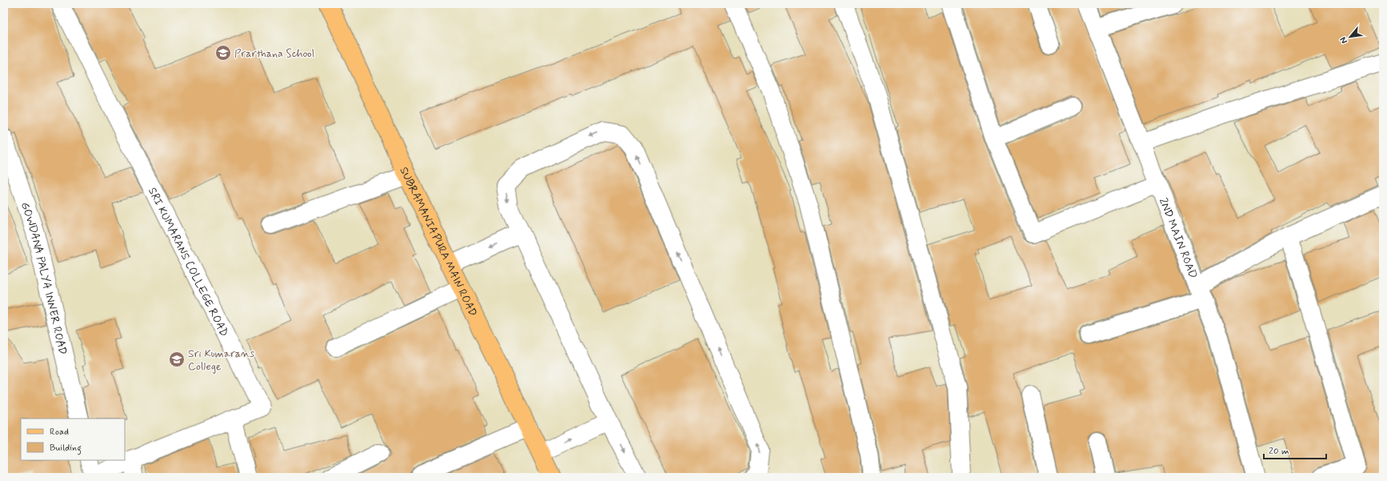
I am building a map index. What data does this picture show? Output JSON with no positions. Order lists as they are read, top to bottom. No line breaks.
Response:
{"streets":{"main road":["SUBRAMANIAPURA MAIN ROAD"],"street":["2ND MAIN ROAD","SRI KUMARANS COLLEGE ROAD","GOWDANA PALYA INNER ROAD"]},"places":{"school or university":["Prarthana School","Sri Kumarans College"]},"legend":["Road","Building"],"scale_bar":"20 m","north":"bottom left"}
